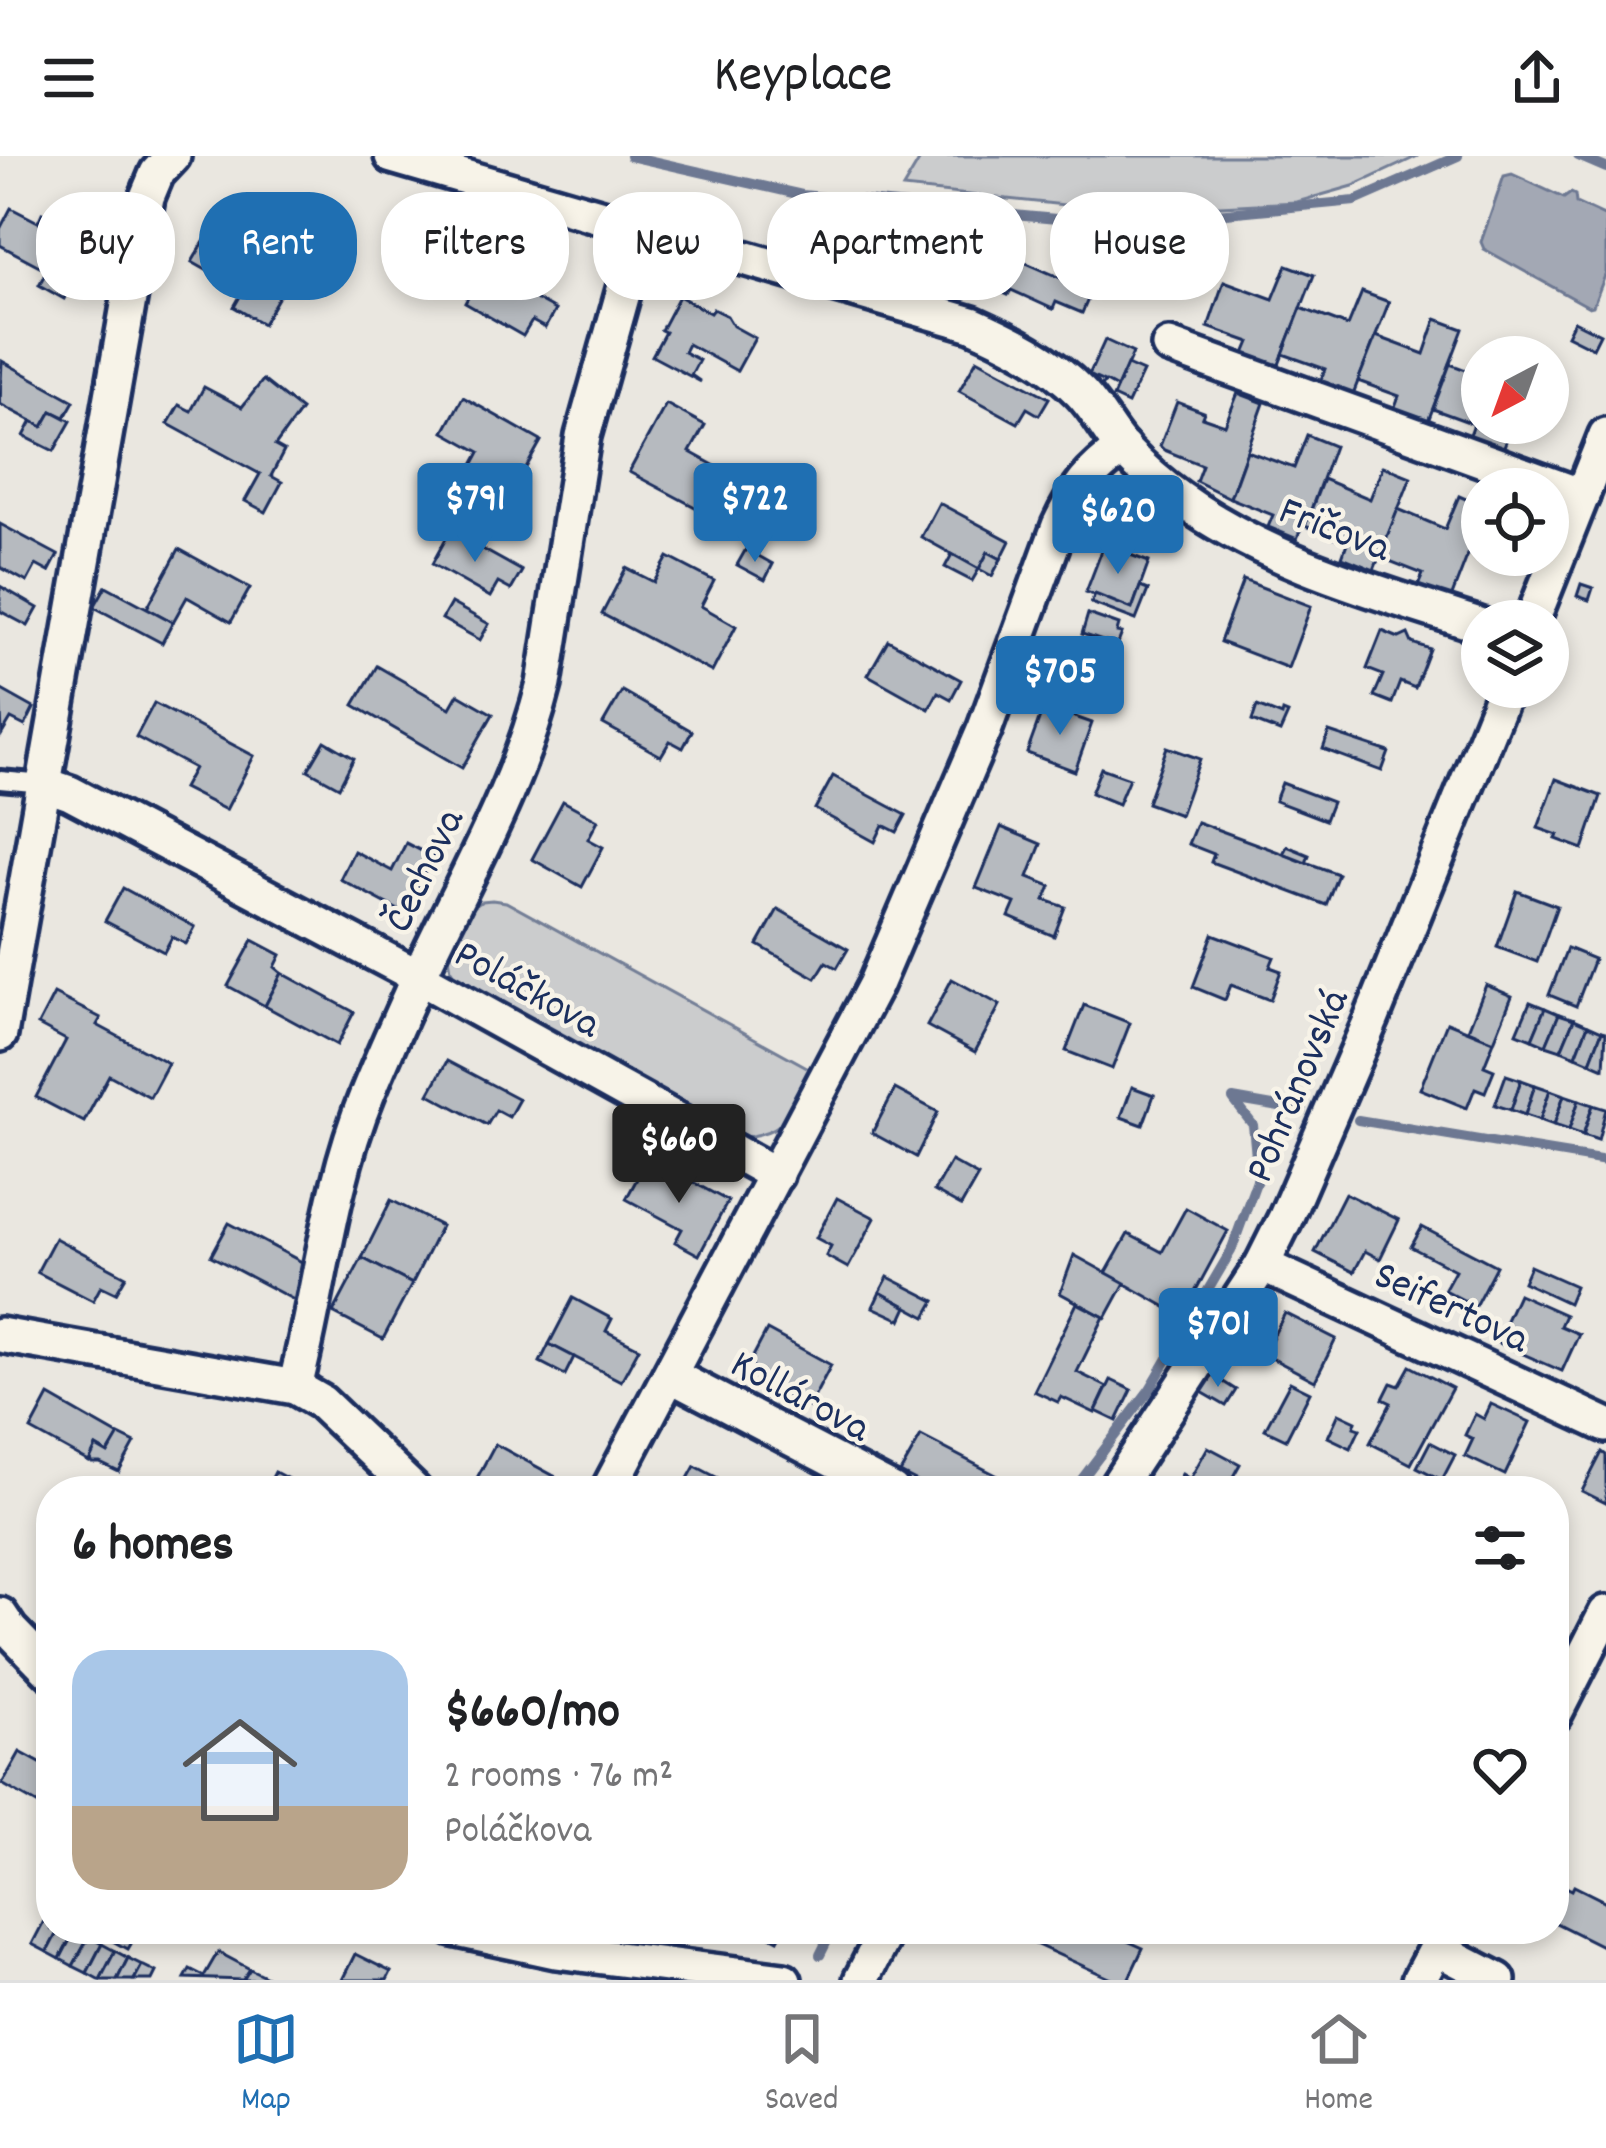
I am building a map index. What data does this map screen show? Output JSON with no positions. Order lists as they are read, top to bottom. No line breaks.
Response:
{"streets":{"street":["Fričova","Čechova","Poláčkova","Pohránovská","Seifertova","Kollárova"]},"crossings":[["Čechova","Poláčkova"],["Pohránovská","Seifertova"]],"north":"bottom left","page":{"header":"Keyplace","chip":["Buy","Rent","Filters","New","Apartment","House"],"price":["$791","$722","$620","$705","$660","$701"],"heading":"6 homes","list":[{"name":"$660/mo","note":"2 rooms · 76 m² · Poláčkova"}],"tabs":["Map","Saved","Home"]}}
